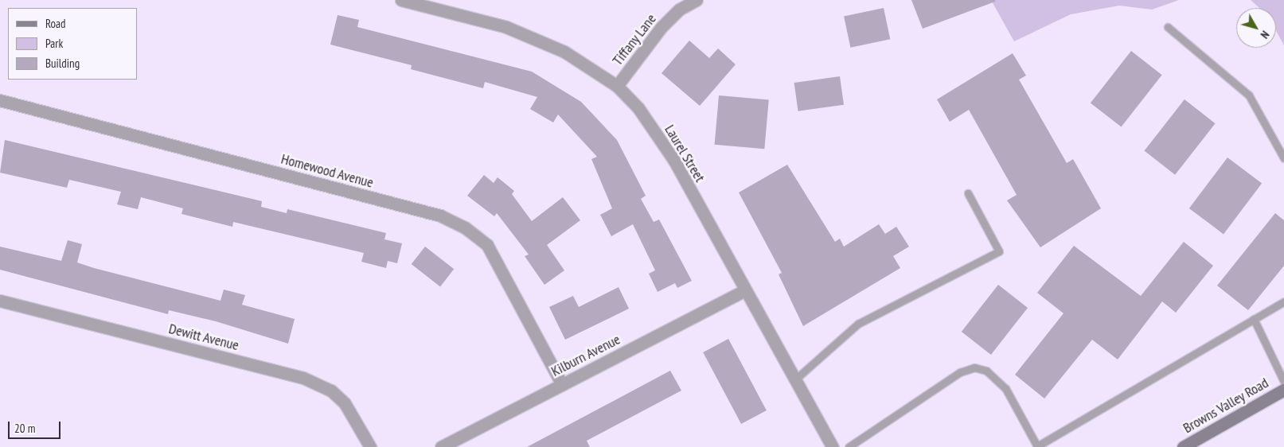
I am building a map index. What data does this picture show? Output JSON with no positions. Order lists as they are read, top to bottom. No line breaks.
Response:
{"streets":{"main road":["Browns Valley Road"],"street":["Tiffany Lane","Laurel Street","Homewood Avenue","Dewitt Avenue","Kilburn Avenue"]},"crossings":[["Tiffany Lane","Laurel Street"],["Laurel Street","Kilburn Avenue"],["Homewood Avenue","Kilburn Avenue"]],"legend":["Road","Park","Building"],"scale_bar":"20 m","north":"bottom right"}
